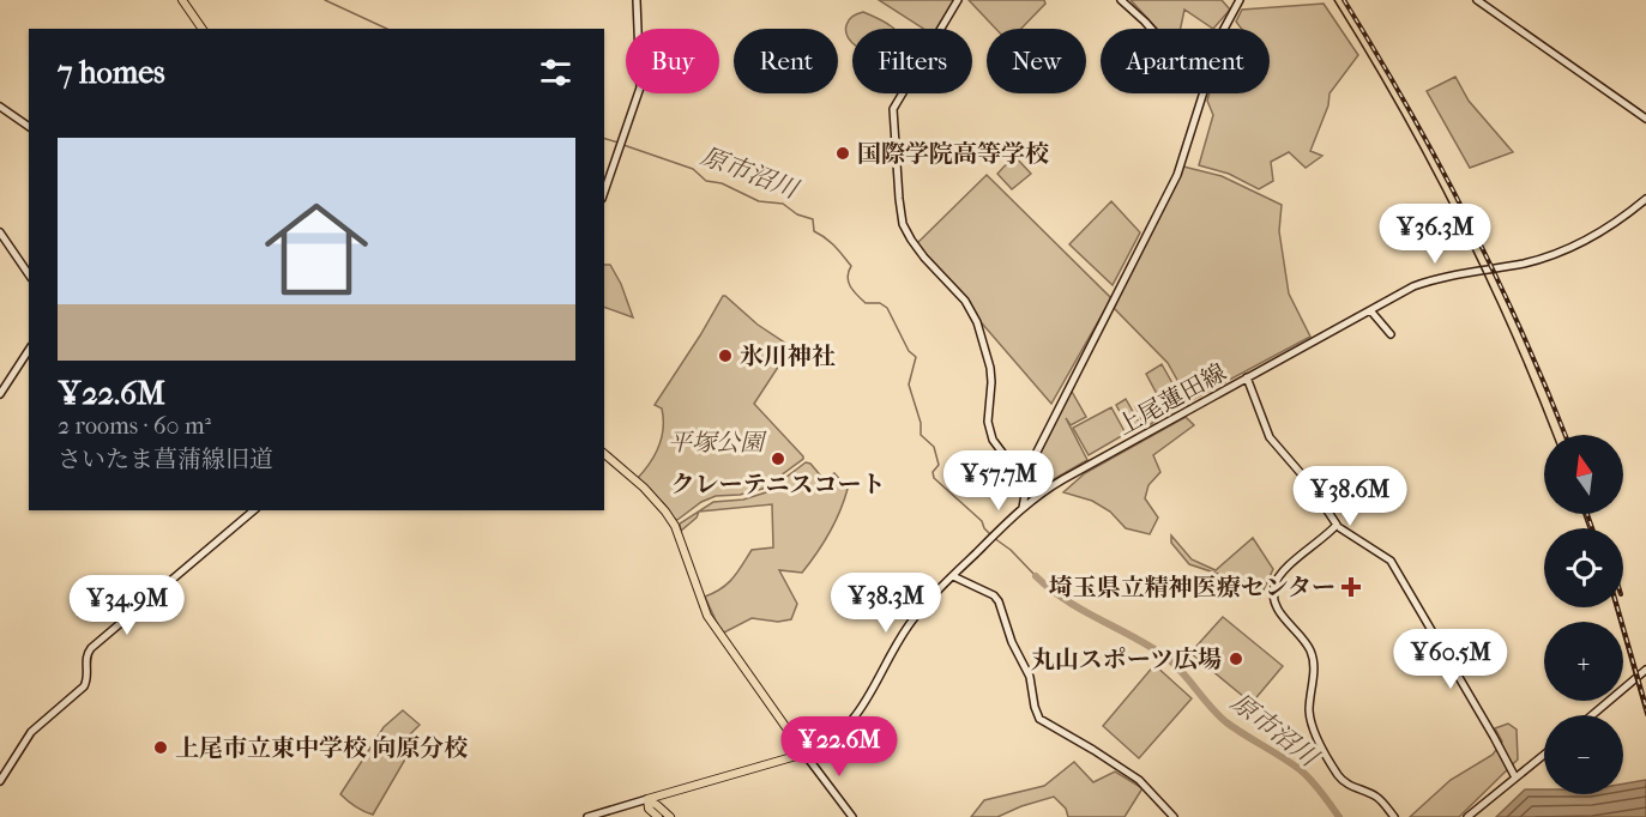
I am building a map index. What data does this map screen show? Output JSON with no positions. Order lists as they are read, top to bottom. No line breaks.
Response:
{"streets":{"street":["上尾蓮田線"]},"water":["原市沼川"],"parks":["平塚公園"],"places":{"other":["国際学院高等学校","氷川神社","クレーテニスコート","丸山スポーツ広場","上尾市立東中学校 向原分校"],"health":["埼玉県立精神医療センター"]},"north":"top","page":{"chip":["Buy","Rent","Filters","New","Apartment"],"heading":"7 homes","list":[{"name":"¥22.6M","note":"2 rooms · 60 m² · さいたま菖蒲線旧道"}],"price":["¥36.3M","¥57.7M","¥38.6M","¥38.3M","¥34.9M","¥60.5M","¥22.6M"],"map_buttons":["+","−"]}}
